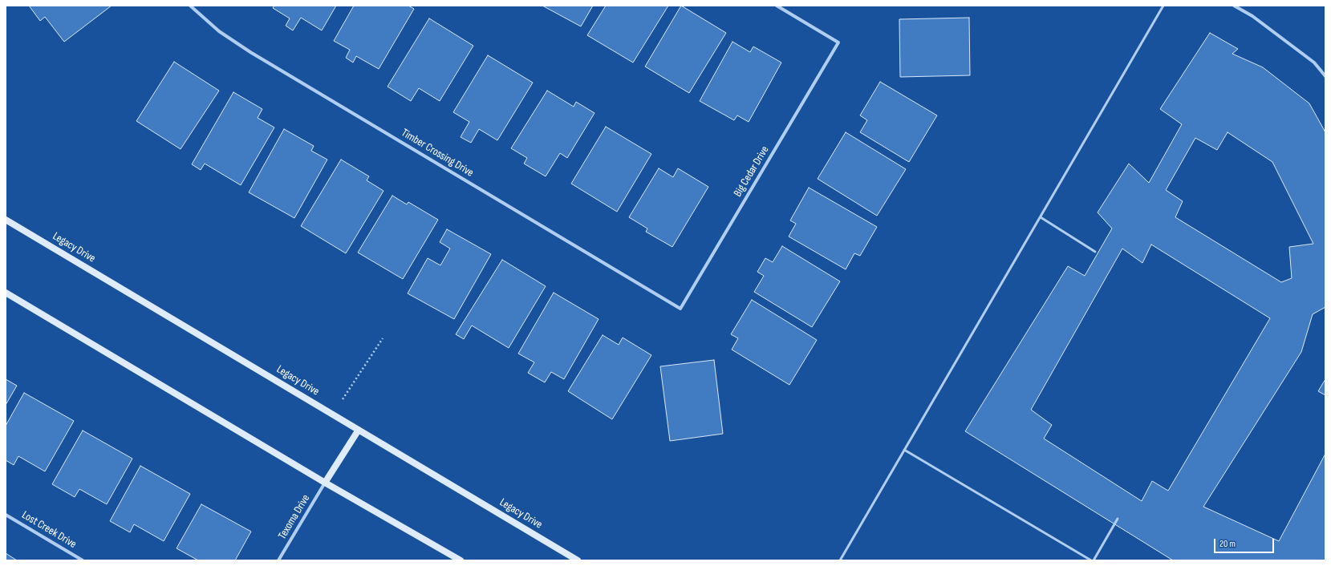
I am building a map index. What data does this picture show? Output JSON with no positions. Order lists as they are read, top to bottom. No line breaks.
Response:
{"streets":{"main road":["Legacy Drive"],"street":["Timber Crossing Drive","Big Cedar Drive","Texoma Drive","Lost Creek Drive"]},"crossings":[["Timber Crossing Drive","Big Cedar Drive"]],"scale_bar":"20 m"}
